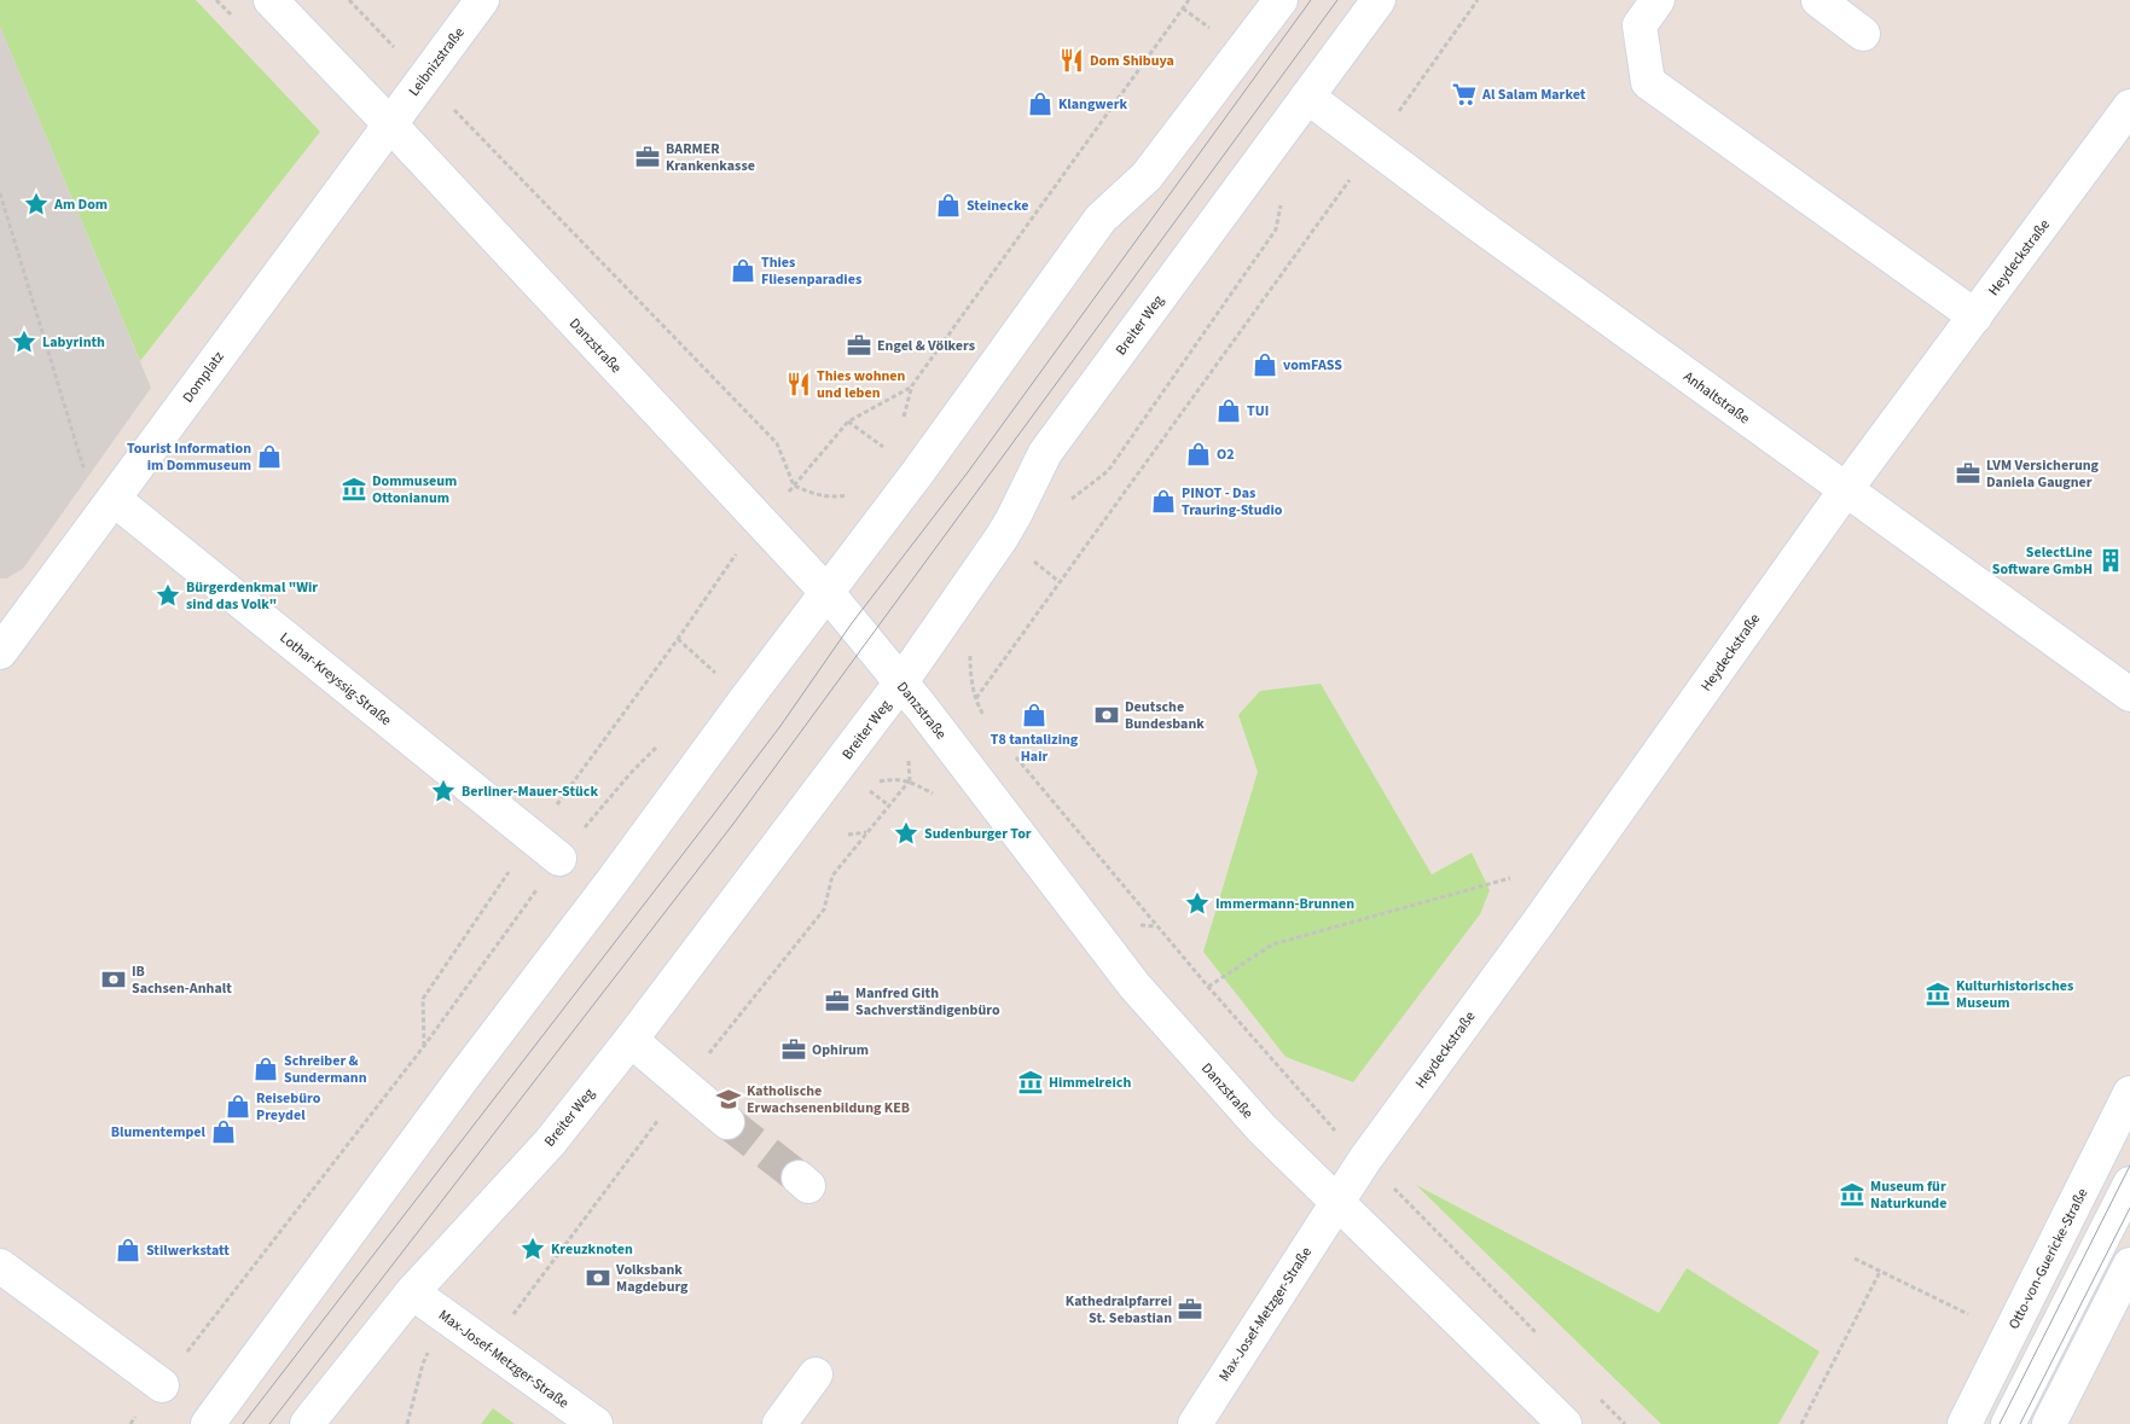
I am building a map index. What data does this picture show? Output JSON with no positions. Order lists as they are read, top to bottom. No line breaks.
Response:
{"streets":{"street":["Leibnizstraße","Heydeckstraße","Breiter Weg","Danzstraße","Domplatz","Anhaltstraße","Lothar-Kreyssig-Straße","Otto-von-Guericke-Straße","Max-Josef-Metzger-Straße"]},"crossings":[["Leibnizstraße","Danzstraße"],["Leibnizstraße","Domplatz"],["Heydeckstraße","Danzstraße"],["Heydeckstraße","Anhaltstraße"],["Heydeckstraße","Max-Josef-Metzger-Straße"],["Breiter Weg","Danzstraße"],["Breiter Weg","Anhaltstraße"],["Breiter Weg","Max-Josef-Metzger-Straße"],["Danzstraße","Domplatz"],["Danzstraße","Max-Josef-Metzger-Straße"],["Domplatz","Lothar-Kreyssig-Straße"]],"places":{"restaurant":["Dom Shibuya","Thies wohnen und leben"],"supermarket":["Al Salam Market"],"shop":["Klangwerk","Steinecke","Thies Fliesenparadies","vomFASS","TUI","O2","Tourist Information im Dommuseum","PINOT - Das Trauring-Studio","T8 tantalizing Hair","Schreiber & Sundermann","Reisebüro Preydel","Blumentempel","Stilwerkstatt"],"office":["BARMER Krankenkasse","Engel & Völkers","LVM Versicherung Daniela Gaugner","Manfred Gith Sachverständigenbüro","Ophirum","Kathedralpfarrei St. Sebastian"],"place":["Am Dom","Labyrinth","Bürgerdenkmal \"Wir sind das Volk\"","Berliner-Mauer-Stück","Sudenburger Tor","Immermann-Brunnen","Kreuzknoten"],"museum":["Dommuseum Ottonianum","Kulturhistorisches Museum","Himmelreich","Museum für Naturkunde"],"building":["SelectLine Software GmbH"],"bank":["Deutsche Bundesbank","IB Sachsen-Anhalt","Volksbank Magdeburg"],"school or university":["Katholische Erwachsenenbildung KEB"]}}
